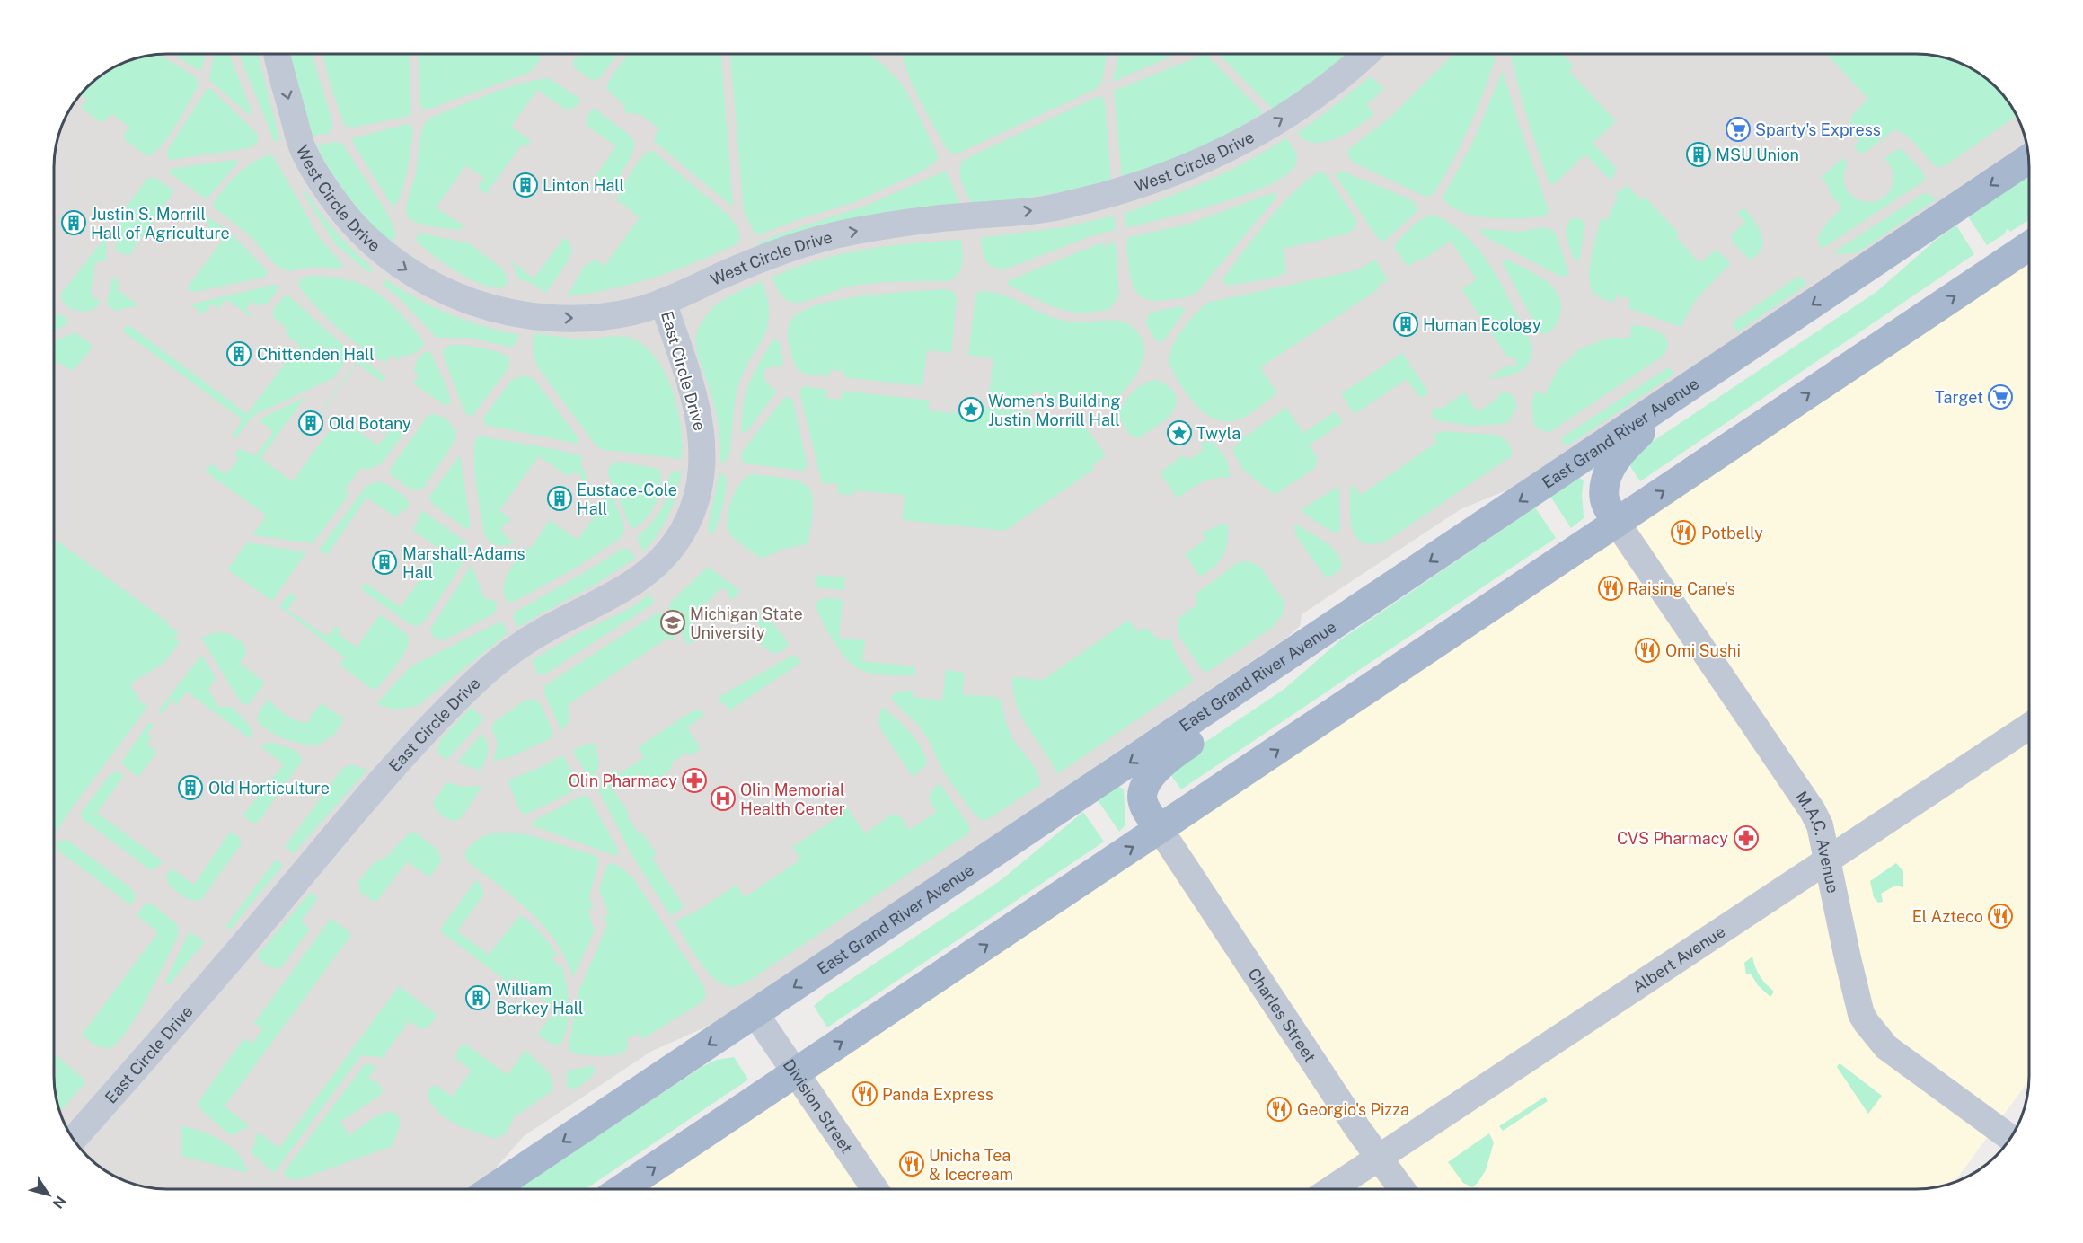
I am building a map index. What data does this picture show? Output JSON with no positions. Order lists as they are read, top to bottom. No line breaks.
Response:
{"streets":{"main road":["East Grand River Avenue"],"street":["West Circle Drive","East Circle Drive","M.A.C. Avenue","Albert Avenue","Charles Street","Division Street"]},"crossings":[["West Circle Drive","East Circle Drive"],["East Grand River Avenue","Division Street"],["M.A.C. Avenue","Albert Avenue"],["Albert Avenue","Charles Street"]],"one_way":["West Circle Drive"],"places":{"supermarket":["Sparty's Express","Target"],"building":["MSU Union","Linton Hall","Justin S. Morrill Hall of Agriculture","Human Ecology","Chittenden Hall","Old Botany","Eustace-Cole Hall","Marshall-Adams Hall","Old Horticulture","William Berkey Hall"],"place":["Women's Building Justin Morrill Hall","Twyla"],"restaurant":["Potbelly","Raising Cane's","Omi Sushi","El Azteco","Panda Express","Georgio's Pizza","Unicha Tea & Icecream"],"school or university":["Michigan State University"],"pharmacy":["Olin Pharmacy","CVS Pharmacy"],"hospital":["Olin Memorial Health Center"]},"north":"bottom right"}
